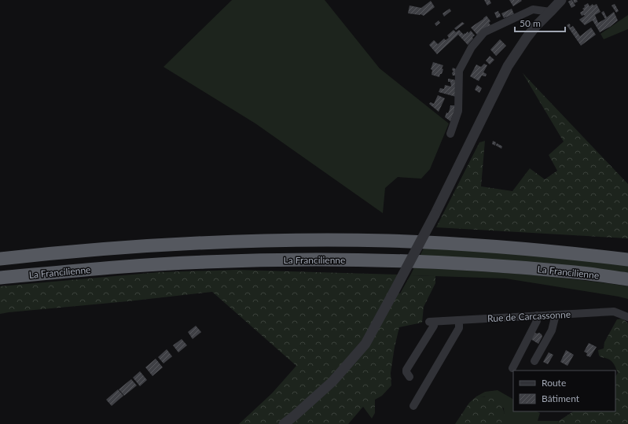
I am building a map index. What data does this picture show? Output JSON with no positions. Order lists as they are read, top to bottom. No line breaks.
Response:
{"streets":{"highway":["La Francilienne"],"street":["Rue de Carcassonne"]},"legend":["Route","Bâtiment"],"scale_bar":"50 m"}
